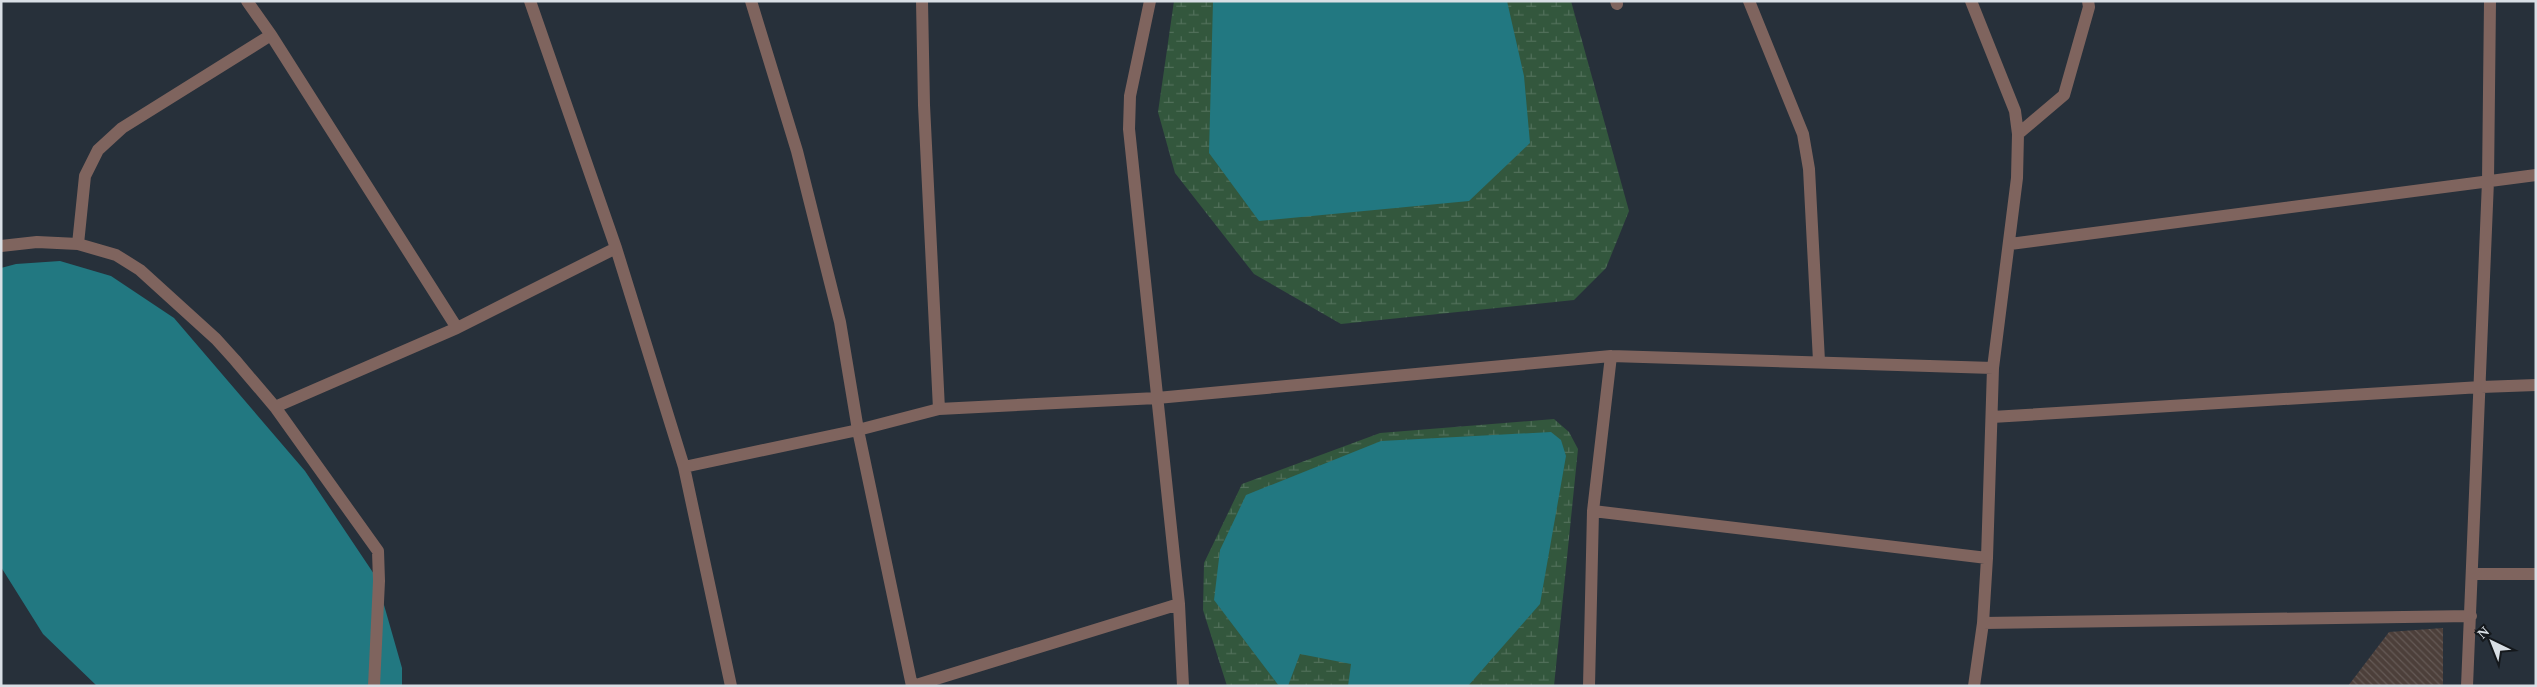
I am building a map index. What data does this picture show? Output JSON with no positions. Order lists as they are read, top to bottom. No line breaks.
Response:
{"north":"top left"}
